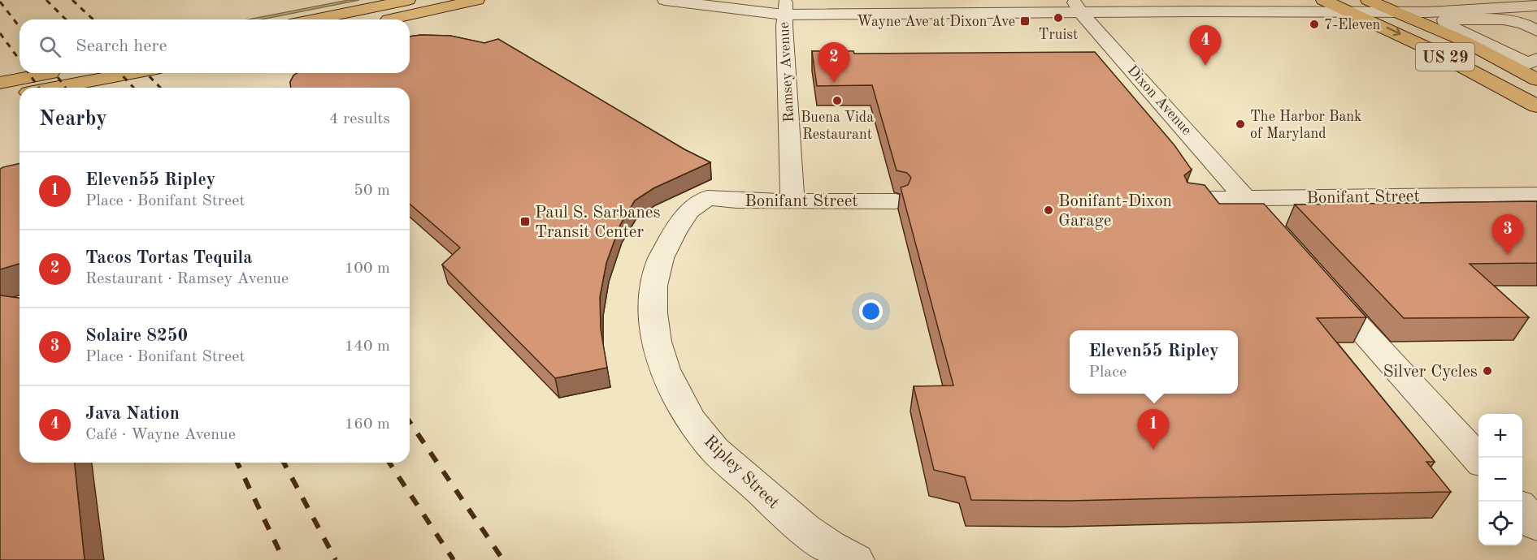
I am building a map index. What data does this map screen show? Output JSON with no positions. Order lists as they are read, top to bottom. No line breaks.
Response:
{"streets":{"main road":["US 29"],"street":["Ramsey Avenue","Dixon Avenue","Bonifant Street","Ripley Street"]},"crossings":[["Ramsey Avenue","Bonifant Street"],["Dixon Avenue","Bonifant Street"],["Bonifant Street","Ripley Street"]],"places":{"other":["Truist","7-Eleven","Buena Vida Restaurant","The Harbor Bank of Maryland","Bonifant-Dixon Garage","Silver Cycles"],"transit":["Wayne Ave at Dixon Ave","Paul S. Sarbanes Transit Center"]},"page":{"search":"Search here","pins":["4","2","3","1"],"heading":["Nearby","4 results"],"list":[{"mark":"1","name":"Eleven55 Ripley","note":"Place · Bonifant Street","value":"50 m"},{"mark":"2","name":"Tacos Tortas Tequila","note":"Restaurant · Ramsey Avenue","value":"100 m"},{"mark":"3","name":"Solaire 8250","note":"Place · Bonifant Street","value":"140 m"},{"mark":"4","name":"Java Nation","note":"Café · Wayne Avenue","value":"160 m"}],"popup":["Eleven55 Ripley","Place"],"map_buttons":["+","−"]}}
